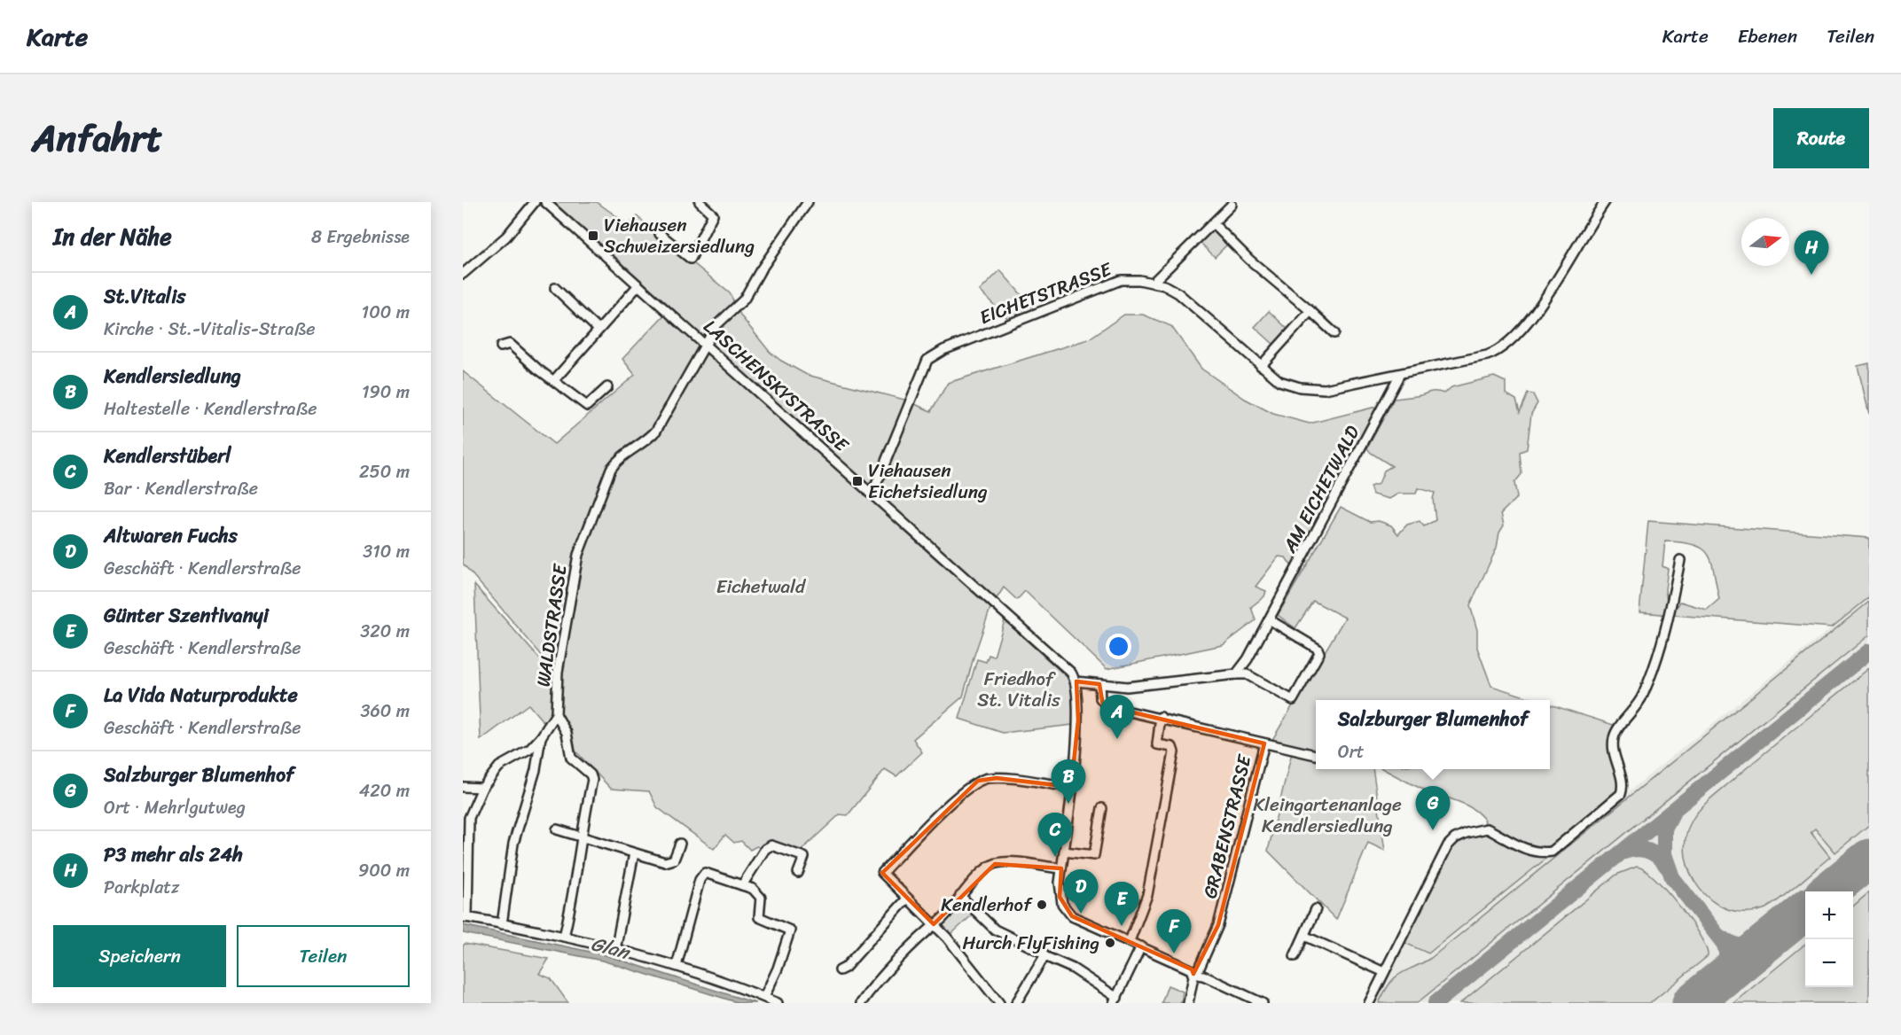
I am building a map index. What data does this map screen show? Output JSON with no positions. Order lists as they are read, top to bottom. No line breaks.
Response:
{"streets":{"street":["EICHETSTRASSE","LASCHENSKYSTRASSE","AM EICHETWALD","WALDSTRASSE","GRABENSTRASSE"]},"crossings":[["EICHETSTRASSE","LASCHENSKYSTRASSE"],["EICHETSTRASSE","AM EICHETWALD"],["LASCHENSKYSTRASSE","WALDSTRASSE"]],"water":["Glan"],"parks":["Eichetwald","Friedhof St. Vitalis","Kleingartenanlage Kendlersiedlung"],"places":{"transit":["Viehausen Schweizersiedlung","Viehausen Eichetsiedlung"],"other":["Kendlerhof","Hurch FlyFishing"]},"north":"right","page":{"header":"Karte","nav":["Karte","Ebenen","Teilen"],"title":"Anfahrt","buttons":["Route",["Speichern","Teilen"]],"heading":["In der Nähe","8 Ergebnisse"],"pins":["H","A","B","G","C","D","E","F"],"list":[{"mark":"A","name":"St.Vitalis","note":"Kirche · St.-Vitalis-Straße","value":"100 m"},{"mark":"B","name":"Kendlersiedlung","note":"Haltestelle · Kendlerstraße","value":"190 m"},{"mark":"C","name":"Kendlerstüberl","note":"Bar · Kendlerstraße","value":"250 m"},{"mark":"D","name":"Altwaren Fuchs","note":"Geschäft · Kendlerstraße","value":"310 m"},{"mark":"E","name":"Günter Szentivanyi","note":"Geschäft · Kendlerstraße","value":"320 m"},{"mark":"F","name":"La Vida Naturprodukte","note":"Geschäft · Kendlerstraße","value":"360 m"},{"mark":"G","name":"Salzburger Blumenhof","note":"Ort · Mehrlgutweg","value":"420 m"},{"mark":"H","name":"P3 mehr als 24h","note":"Parkplatz","value":"900 m"}],"popup":["Salzburger Blumenhof","Ort"],"map_buttons":["+","−"]}}
